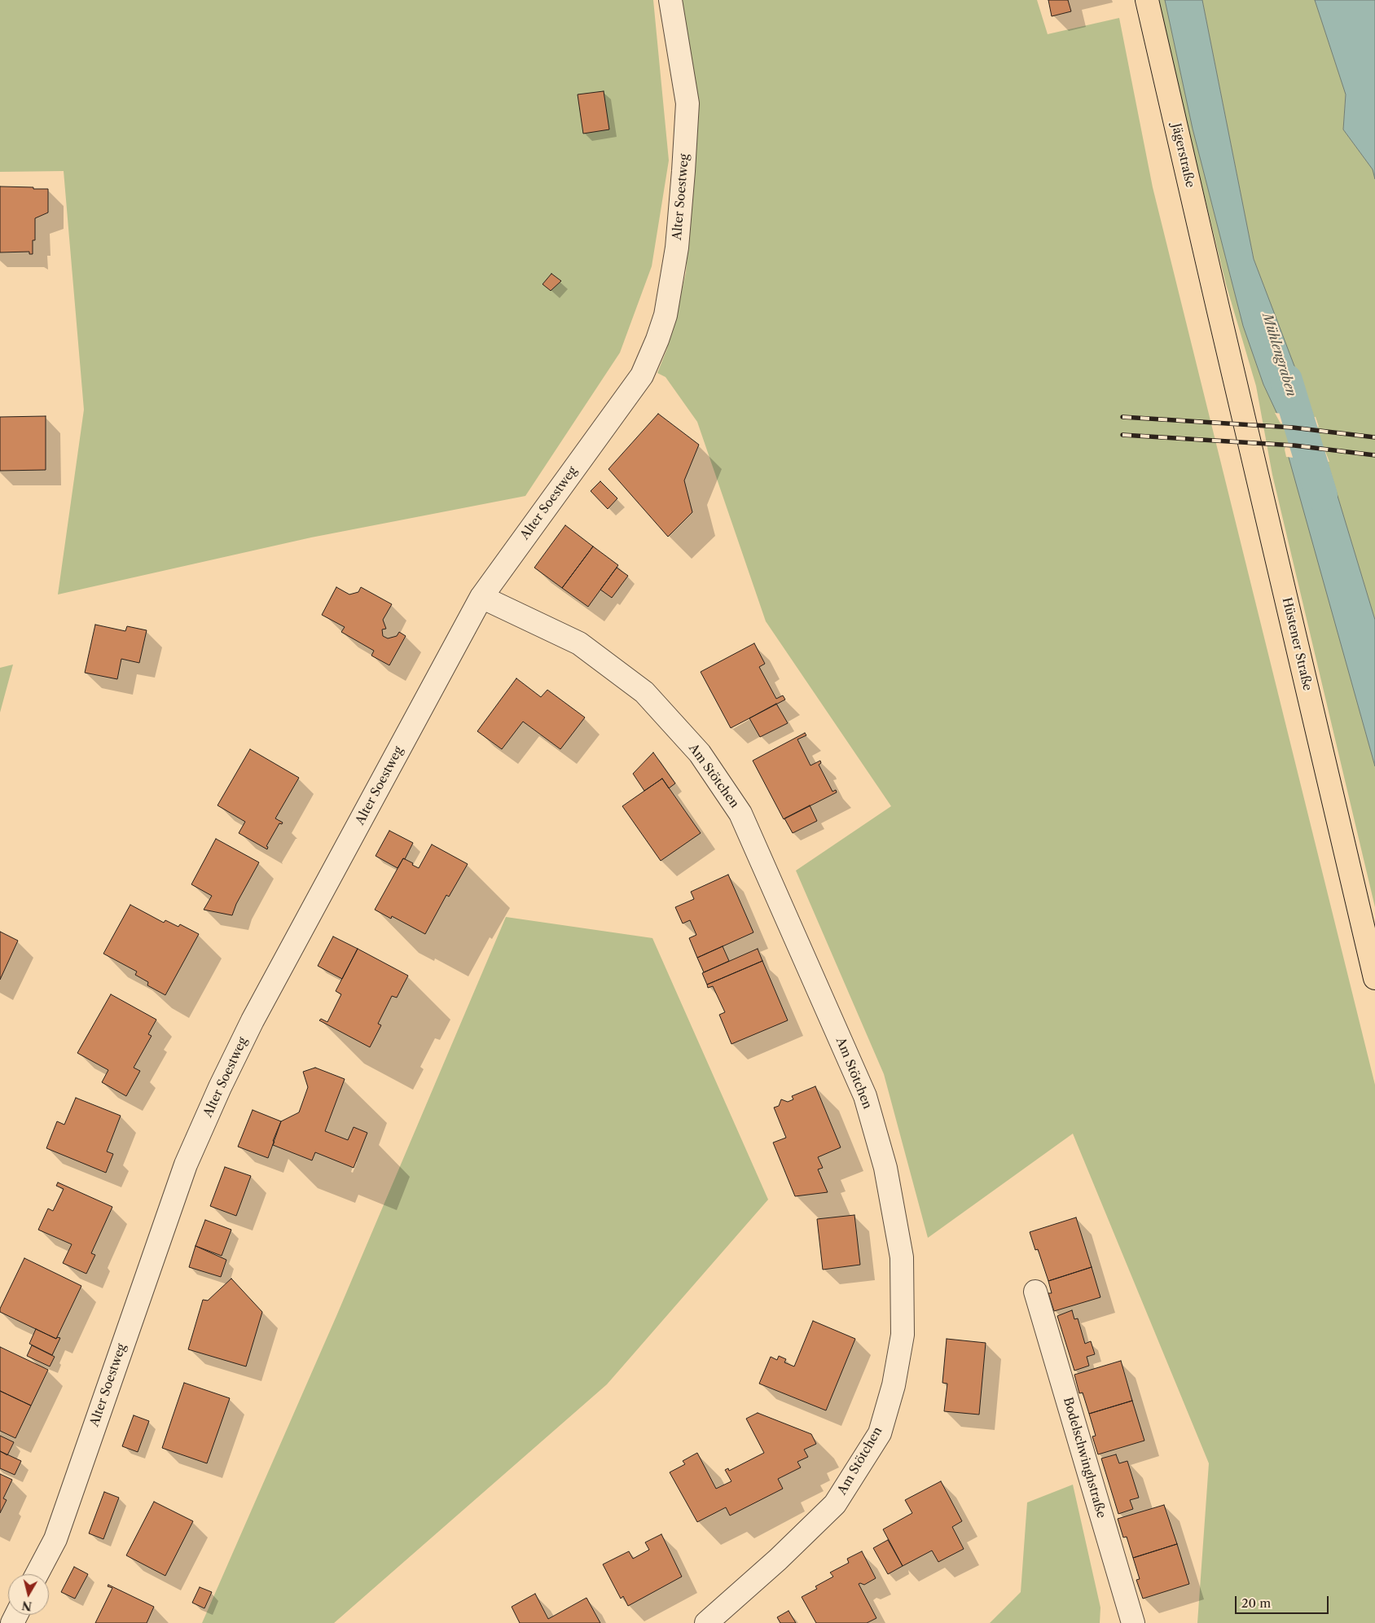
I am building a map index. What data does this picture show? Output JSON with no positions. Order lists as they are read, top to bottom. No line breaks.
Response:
{"streets":{"main road":["Jägerstraße","Hüstener Straße"],"street":["Alter Soestweg","Am Stötchen","Bodelschwinghstraße"]},"crossings":[["Jägerstraße","Hüstener Straße"],["Alter Soestweg","Am Stötchen"]],"water":["Mühlengraben"],"scale_bar":"20 m","north":"bottom"}
